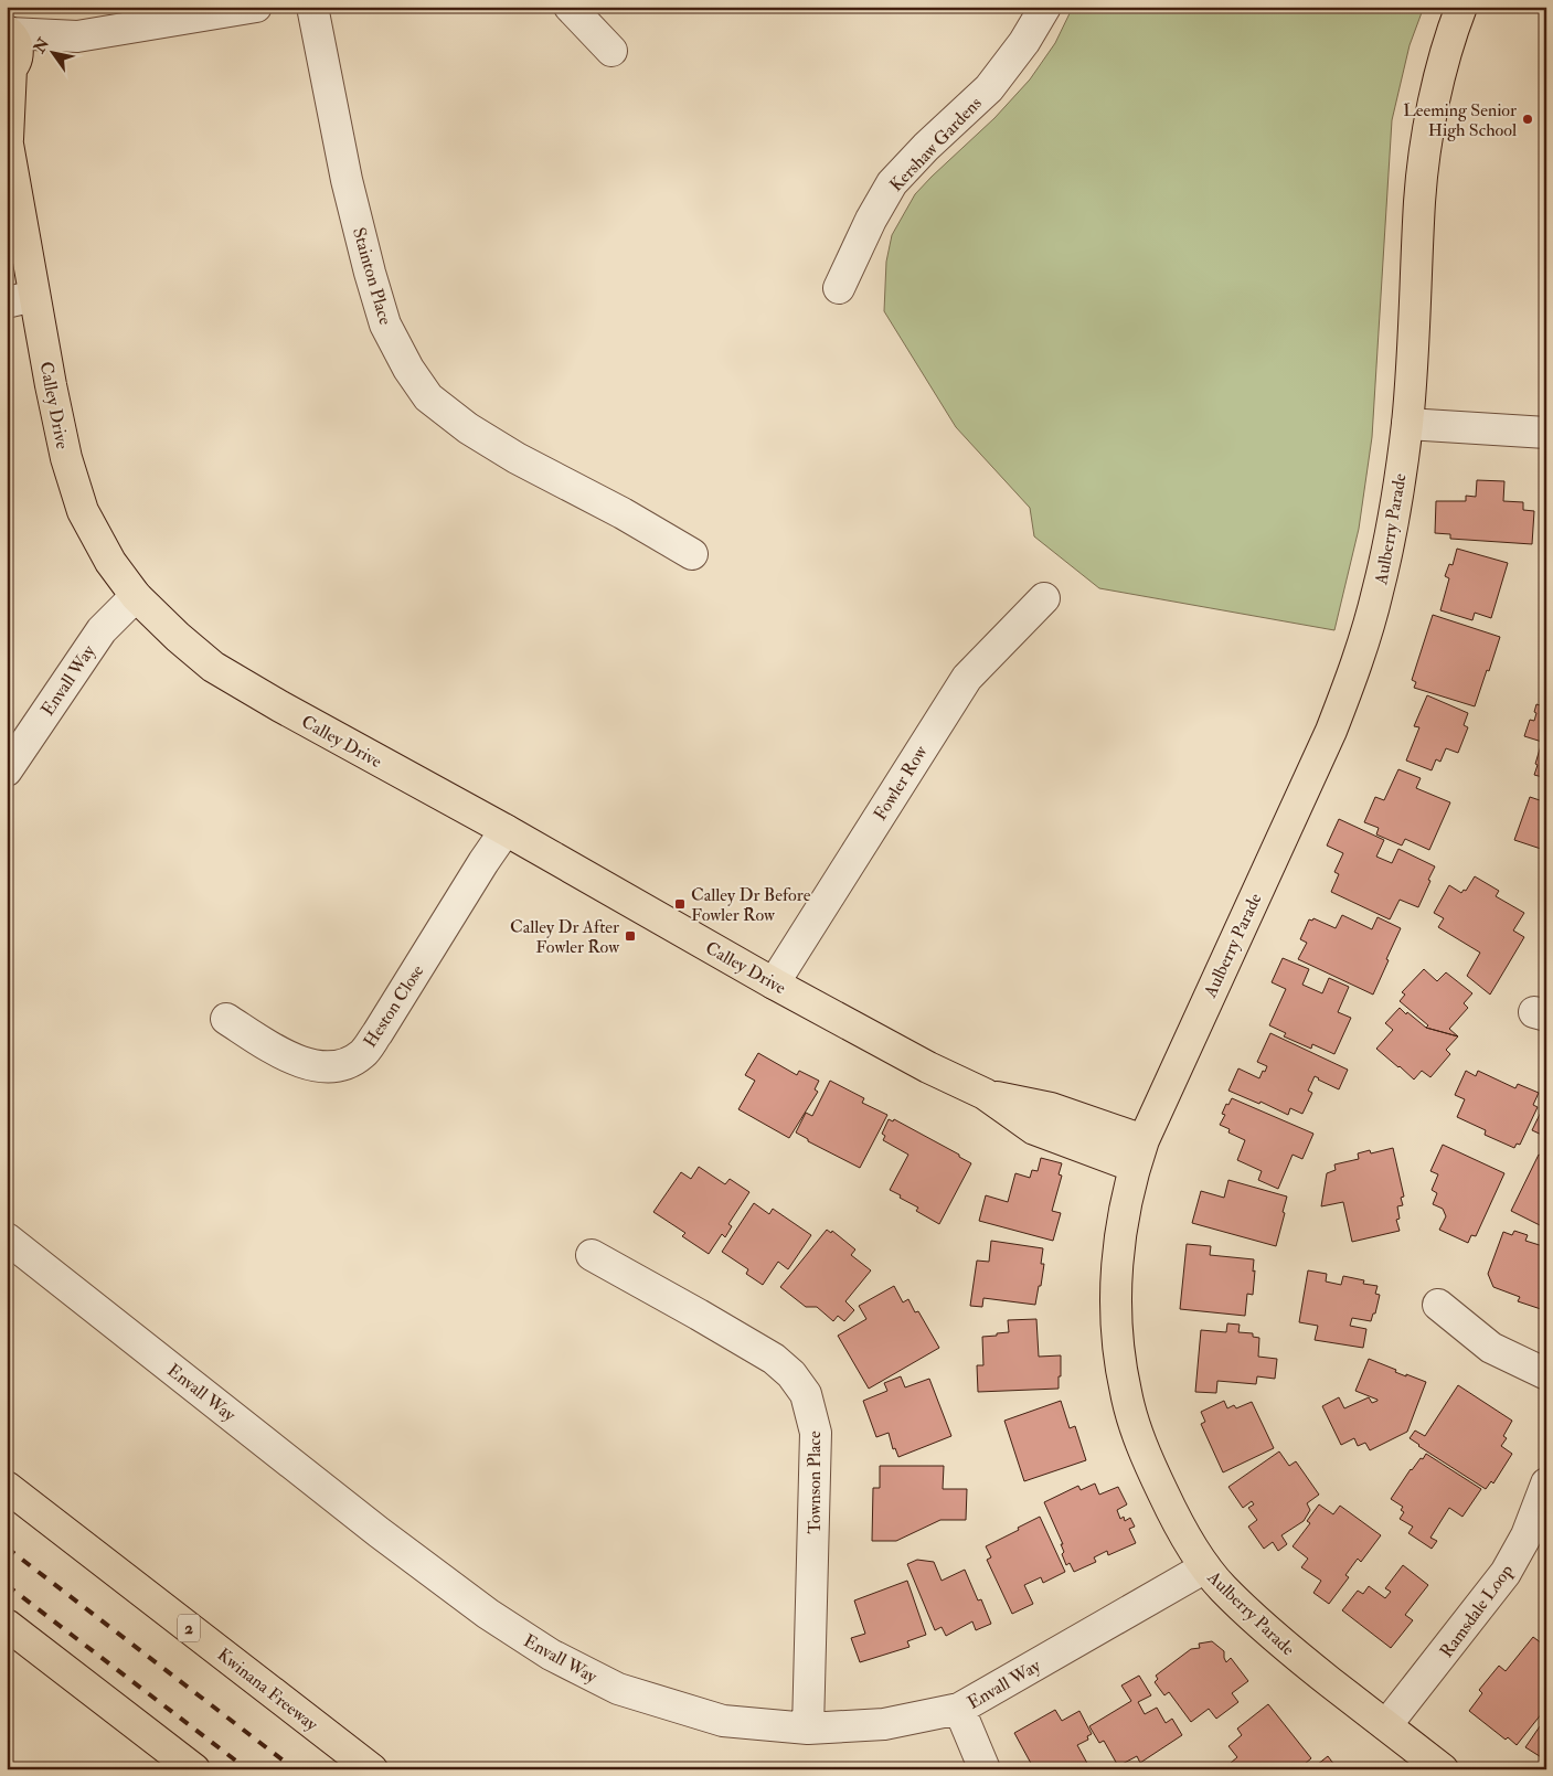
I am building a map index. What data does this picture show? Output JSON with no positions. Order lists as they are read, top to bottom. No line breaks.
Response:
{"streets":{"main road":["Calley Drive","Aulberry Parade","2","Kwinana Freeway"],"street":["Kershaw Gardens","Stainton Place","Envall Way","Fowler Row","Heston Close","Townson Place","Ramsdale Loop"]},"crossings":[["Calley Drive","Aulberry Parade"],["Calley Drive","Envall Way"],["Calley Drive","Fowler Row"],["Calley Drive","Heston Close"],["Aulberry Parade","Envall Way"],["Aulberry Parade","Ramsdale Loop"],["Envall Way","Townson Place"]],"places":{"other":["Leeming Senior High School"],"transit":["Calley Dr Before Fowler Row","Calley Dr After Fowler Row"]},"north":"top left"}
